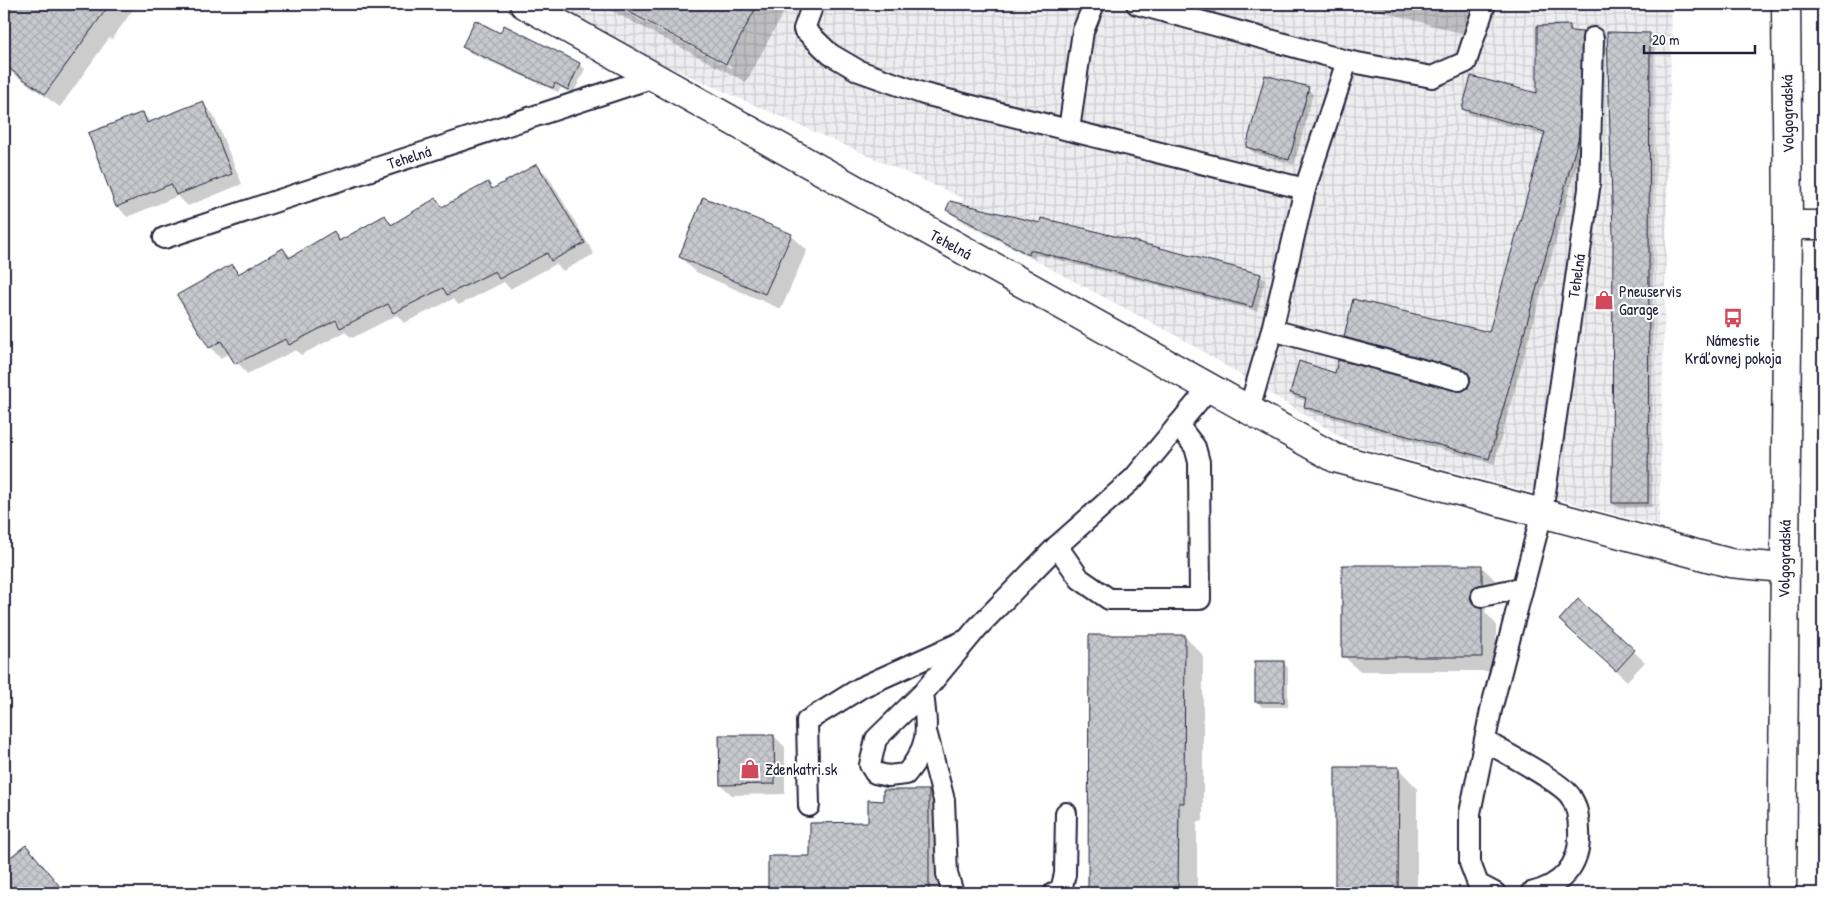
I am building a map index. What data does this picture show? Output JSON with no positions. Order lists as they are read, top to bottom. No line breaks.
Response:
{"streets":{"street":["Volgogradská","Tehelná"]},"crossings":[["Volgogradská","Tehelná"]],"places":{"shop":["Pneuservis Garage","Zdenkatri.sk"],"bus stop":["Námestie Kráľovnej pokoja"]},"scale_bar":"20 m"}
